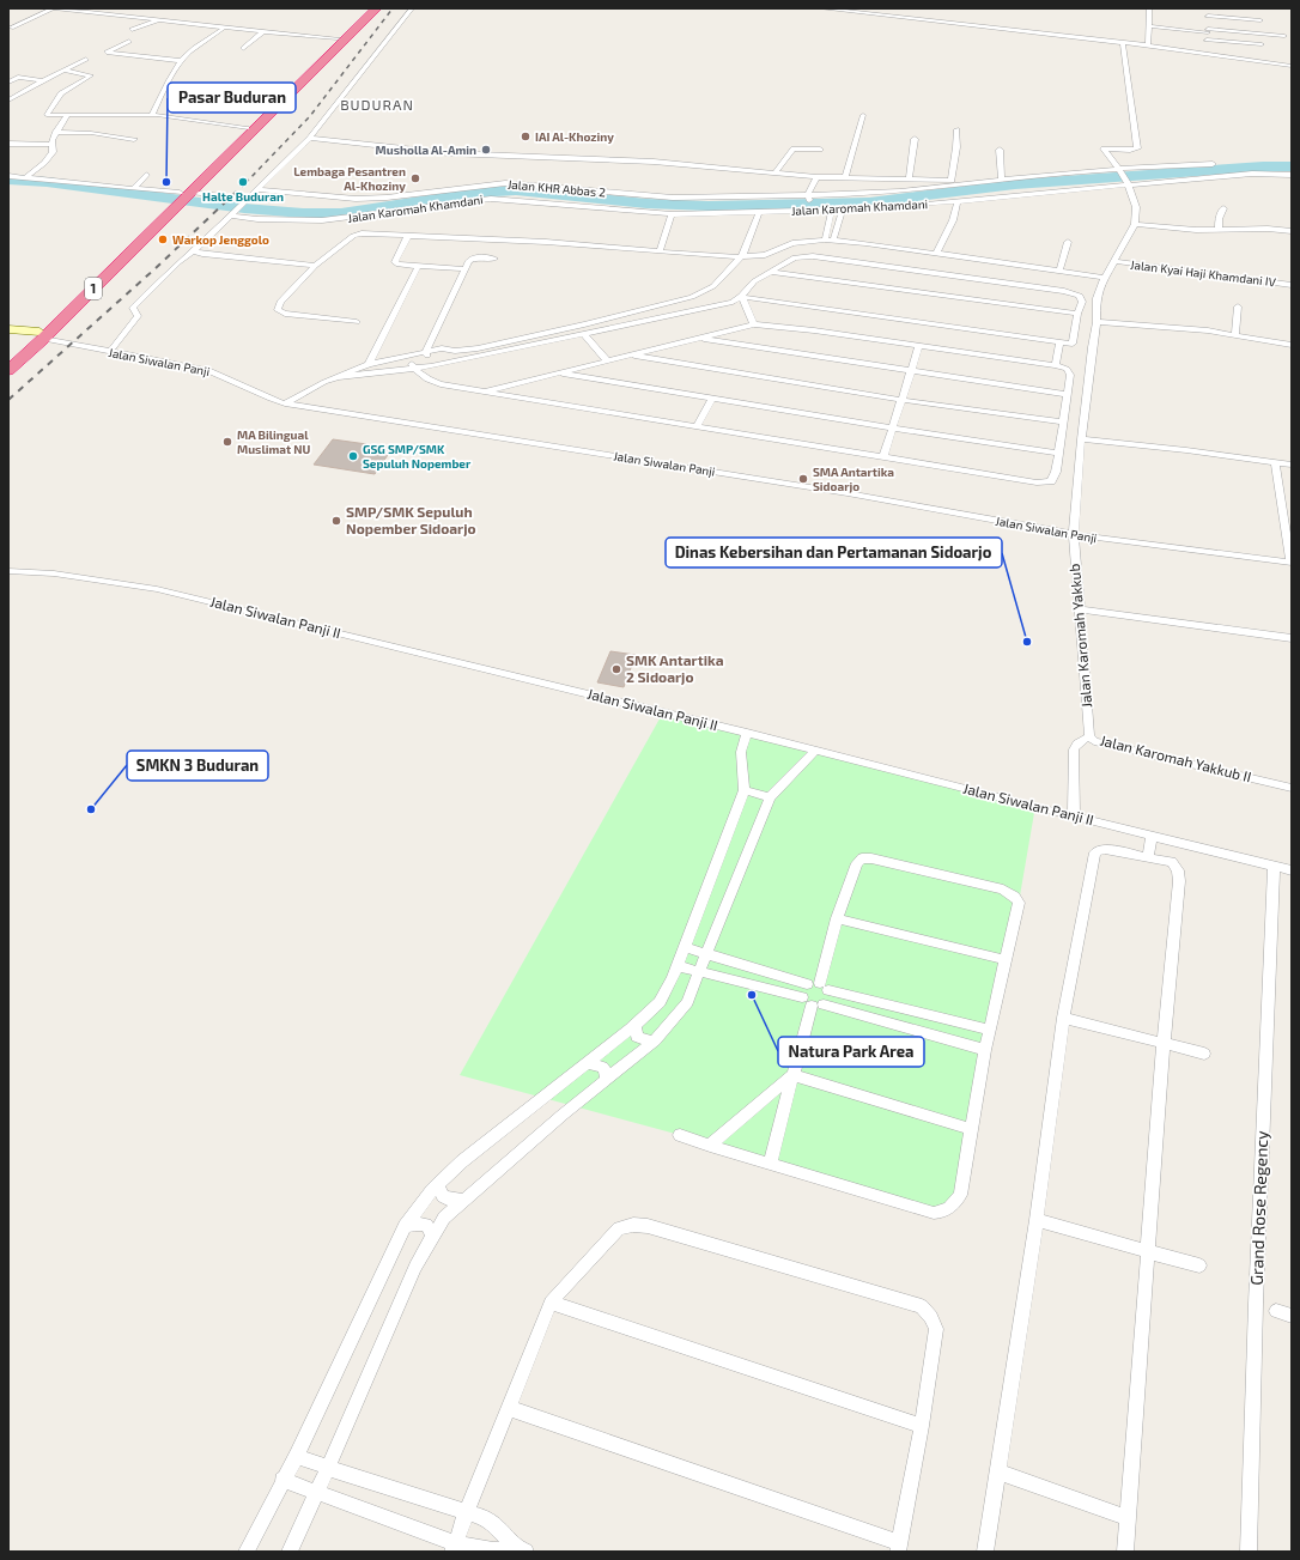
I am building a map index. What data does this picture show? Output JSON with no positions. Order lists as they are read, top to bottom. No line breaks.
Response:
{"streets":{"highway":["1"],"street":["Jalan KHR Abbas 2","Jalan Karomah Khamdani","Jalan Kyai Haji Khamdani IV","Jalan Siwalan Panji","Jalan Siwalan Panji II","Jalan Karomah Yakkub","Jalan Karomah Yakkub II","Grand Rose Regency"]},"crossings":[["1","Jalan Siwalan Panji"],["Jalan Siwalan Panji","Jalan Karomah Yakkub"],["Jalan Siwalan Panji II","Jalan Karomah Yakkub II"],["Jalan Siwalan Panji II","Grand Rose Regency"],["Jalan Karomah Yakkub","Jalan Karomah Yakkub II"]],"districts":["BUDURAN"],"places":["IAI Al-Khoziny","Musholla Al-Amin","Lembaga Pesantren Al-Khoziny","Pasar Buduran","Halte Buduran","Warkop Jenggolo","MA Bilingual Muslimat NU","GSG SMP/SMK Sepuluh Nopember","SMA Antartika Sidoarjo","SMP/SMK Sepuluh Nopember Sidoarjo","Dinas Kebersihan dan Pertamanan Sidoarjo","SMK Antartika 2 Sidoarjo","SMKN 3 Buduran","Natura Park Area"]}
